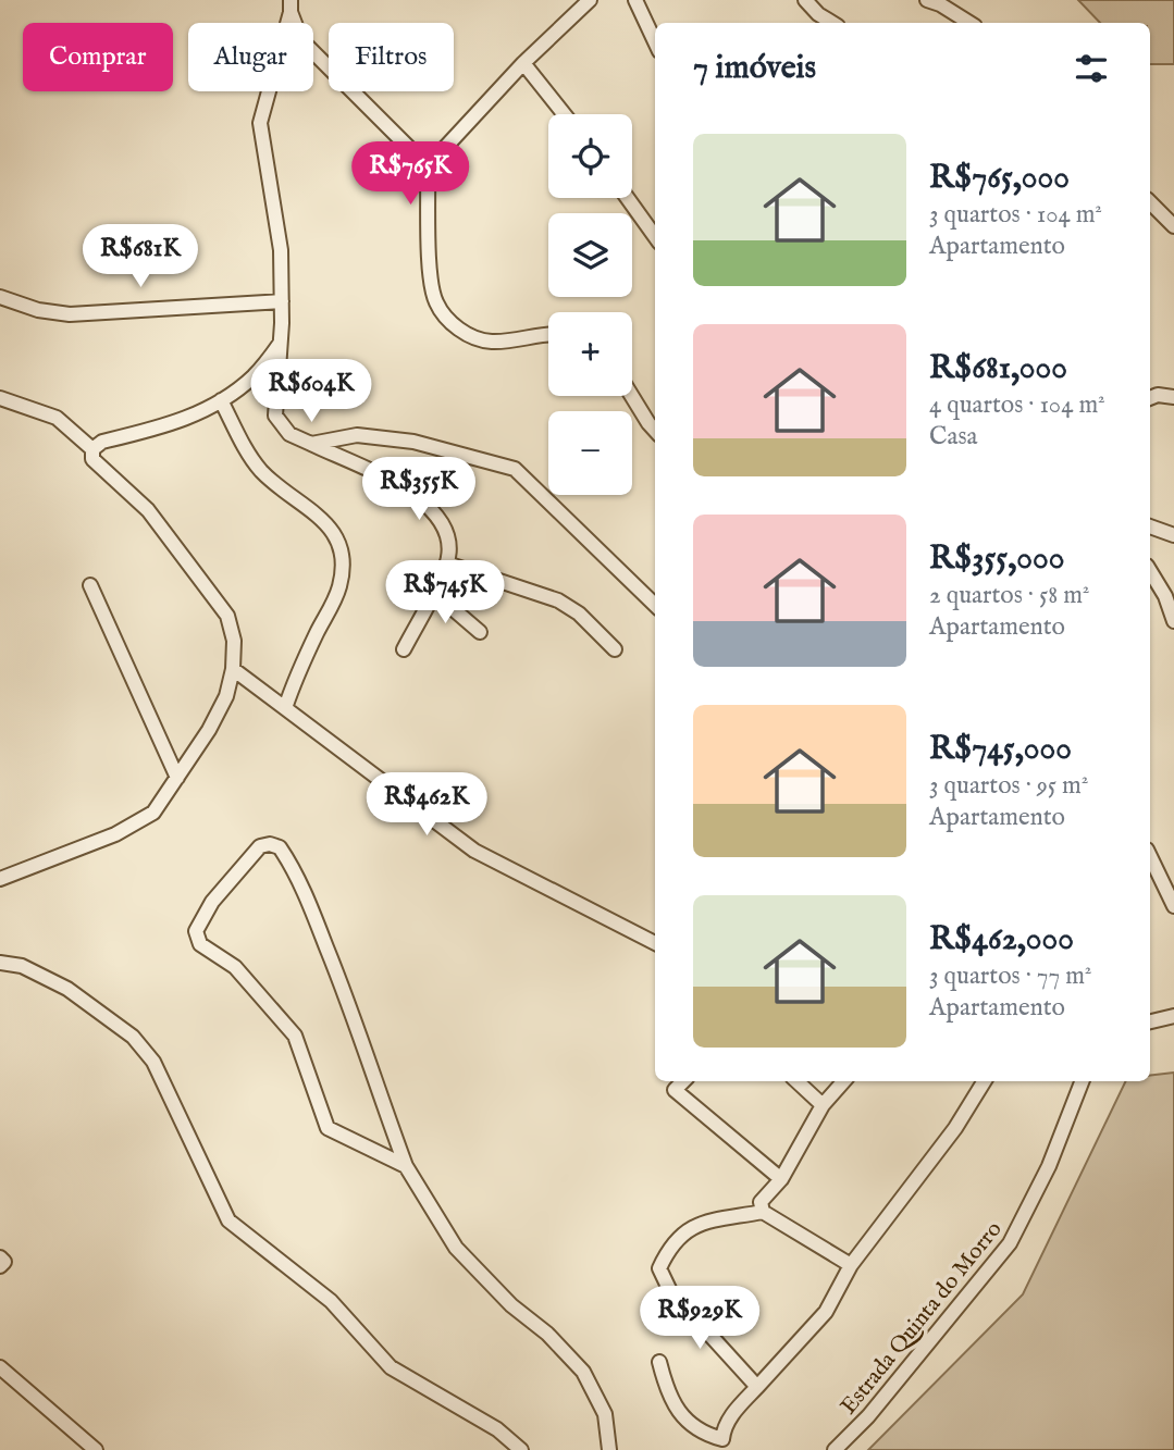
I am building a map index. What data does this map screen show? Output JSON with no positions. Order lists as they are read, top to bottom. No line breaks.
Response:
{"streets":{"street":["Estrada Quinta do Morro"]},"page":{"chip":["Comprar","Alugar","Filtros"],"heading":"7 imóveis","map_buttons":["+","−"],"list":[{"name":"R$765,000","note":"3 quartos · 104 m² · Apartamento"},{"name":"R$681,000","note":"4 quartos · 104 m² · Casa"},{"name":"R$355,000","note":"2 quartos · 58 m² · Apartamento"},{"name":"R$745,000","note":"3 quartos · 95 m² · Apartamento"},{"name":"R$462,000","note":"3 quartos · 77 m² · Apartamento"}],"price":["R$765K","R$681K","R$604K","R$355K","R$745K","R$462K","R$929K"]}}
